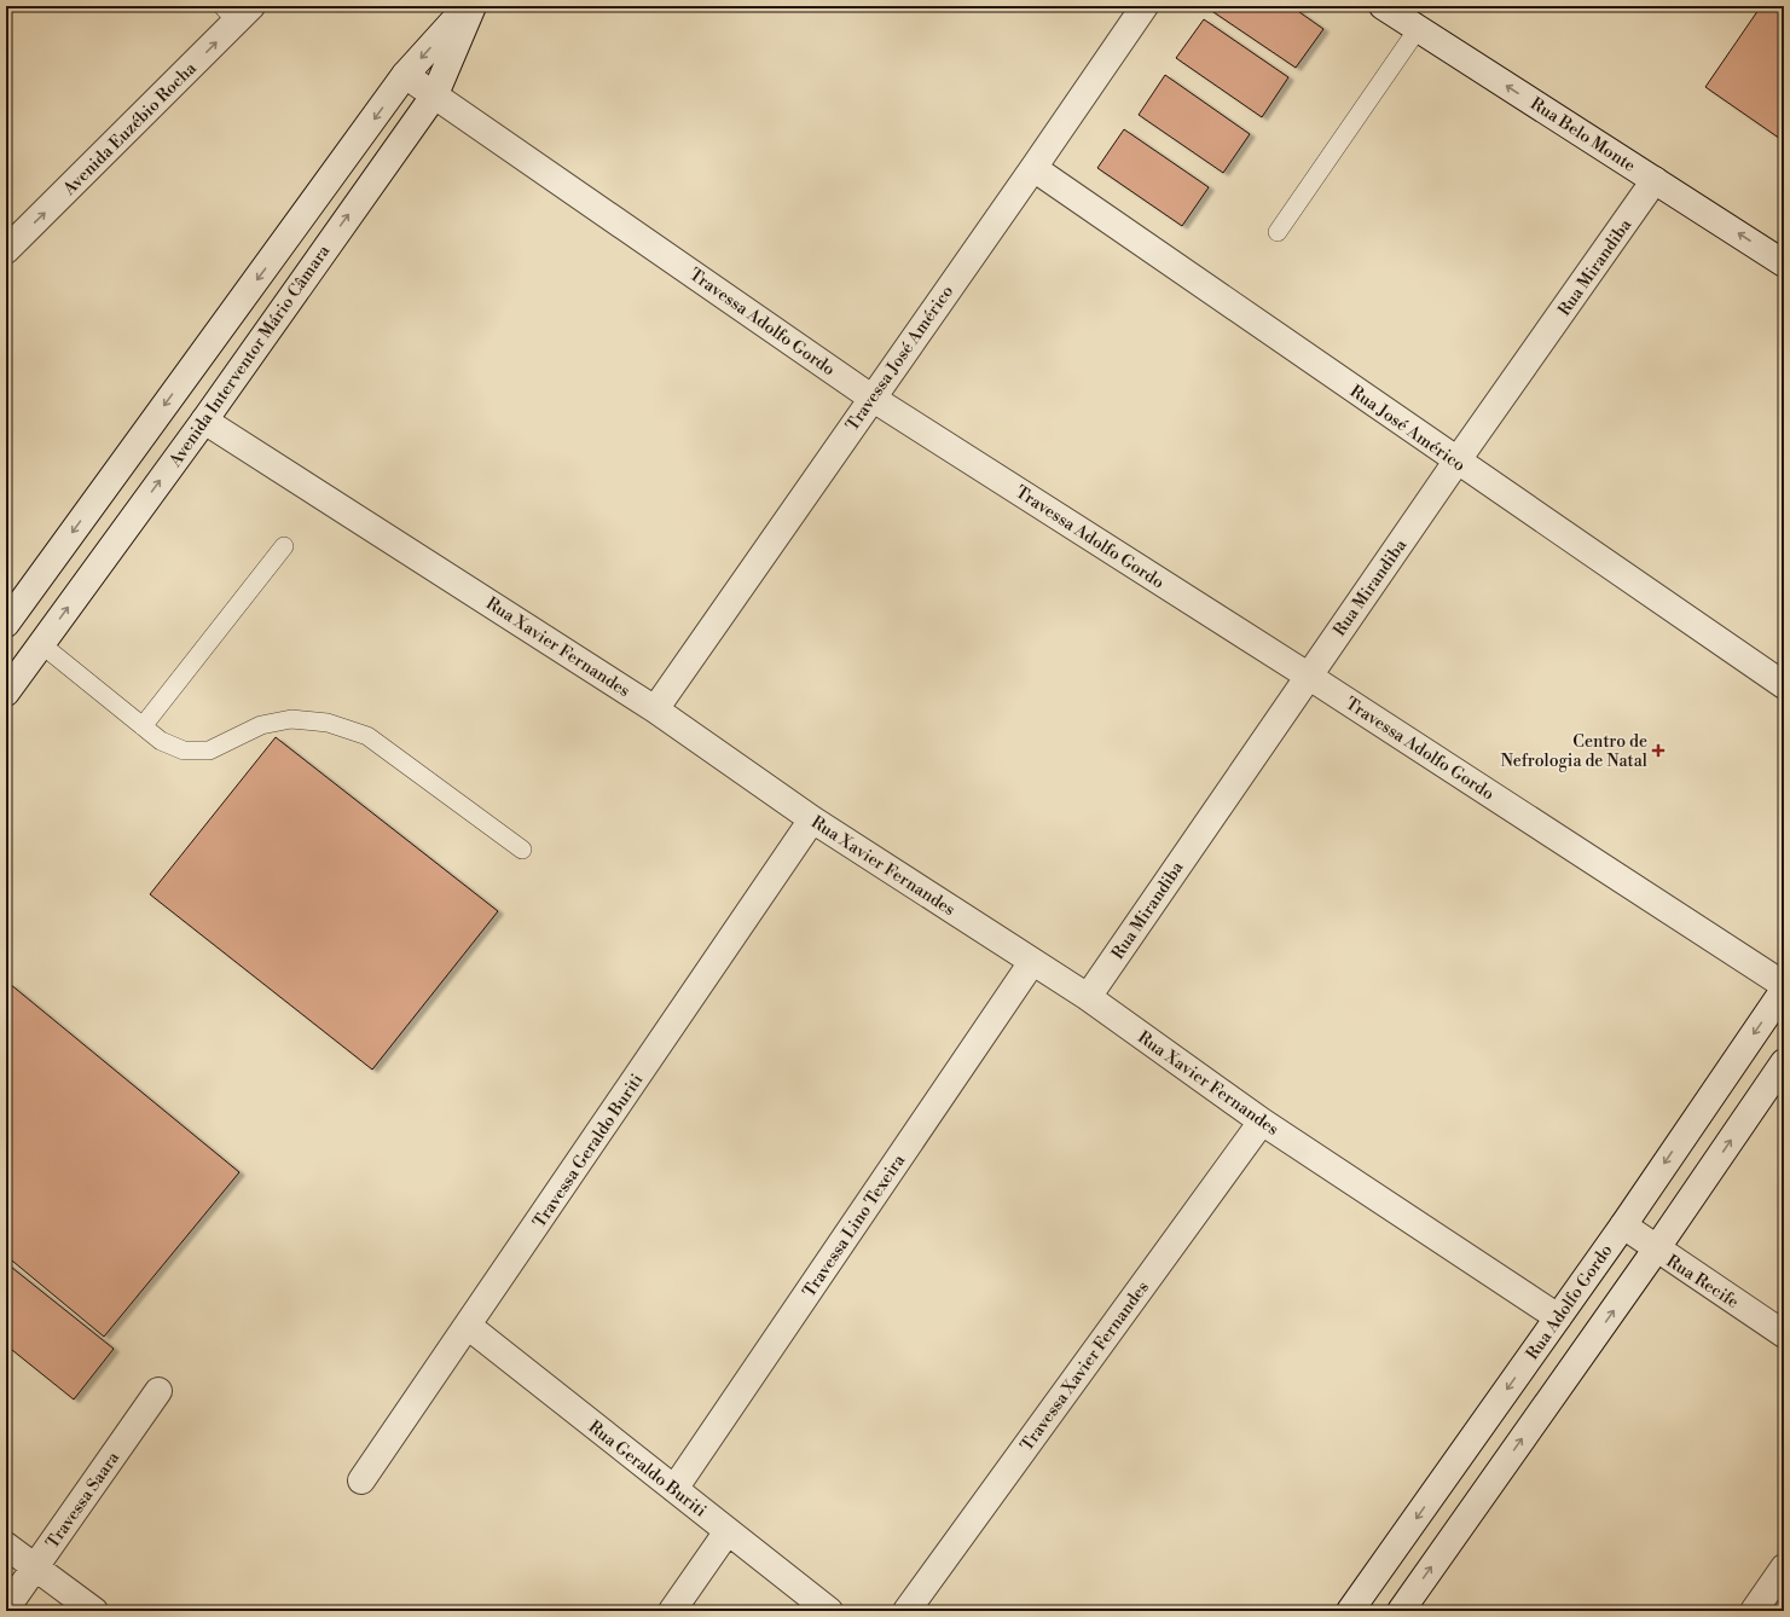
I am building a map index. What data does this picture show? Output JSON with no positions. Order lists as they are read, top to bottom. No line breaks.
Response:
{"streets":{"street":["Avenida Euzébio Rocha","Rua Belo Monte","Rua Mirandiba","Travessa Adolfo Gordo","Avenida Interventor Mário Câmara","Travessa José Américo","Rua José Américo","Rua Xavier Fernandes","Travessa Geraldo Buriti","Travessa Lino Texeira","Rua Recife","Rua Adolfo Gordo","Travessa Xavier Fernandes","Rua Geraldo Buriti","Travessa Saara"]},"crossings":[["Rua Belo Monte","Rua Mirandiba"],["Rua Mirandiba","Travessa Adolfo Gordo"],["Rua Mirandiba","Rua José Américo"],["Rua Mirandiba","Rua Xavier Fernandes"],["Travessa Adolfo Gordo","Avenida Interventor Mário Câmara"],["Travessa Adolfo Gordo","Travessa José Américo"],["Avenida Interventor Mário Câmara","Rua Xavier Fernandes"],["Travessa José Américo","Rua José Américo"],["Travessa José Américo","Rua Xavier Fernandes"],["Rua Xavier Fernandes","Travessa Geraldo Buriti"],["Rua Xavier Fernandes","Travessa Lino Texeira"],["Rua Xavier Fernandes","Rua Adolfo Gordo"],["Rua Xavier Fernandes","Travessa Xavier Fernandes"],["Travessa Geraldo Buriti","Rua Geraldo Buriti"],["Travessa Lino Texeira","Rua Geraldo Buriti"],["Rua Recife","Rua Adolfo Gordo"]],"one_way":["Avenida Euzébio Rocha","Rua Belo Monte"],"places":{"health":["Centro de Nefrologia de Natal"]}}
